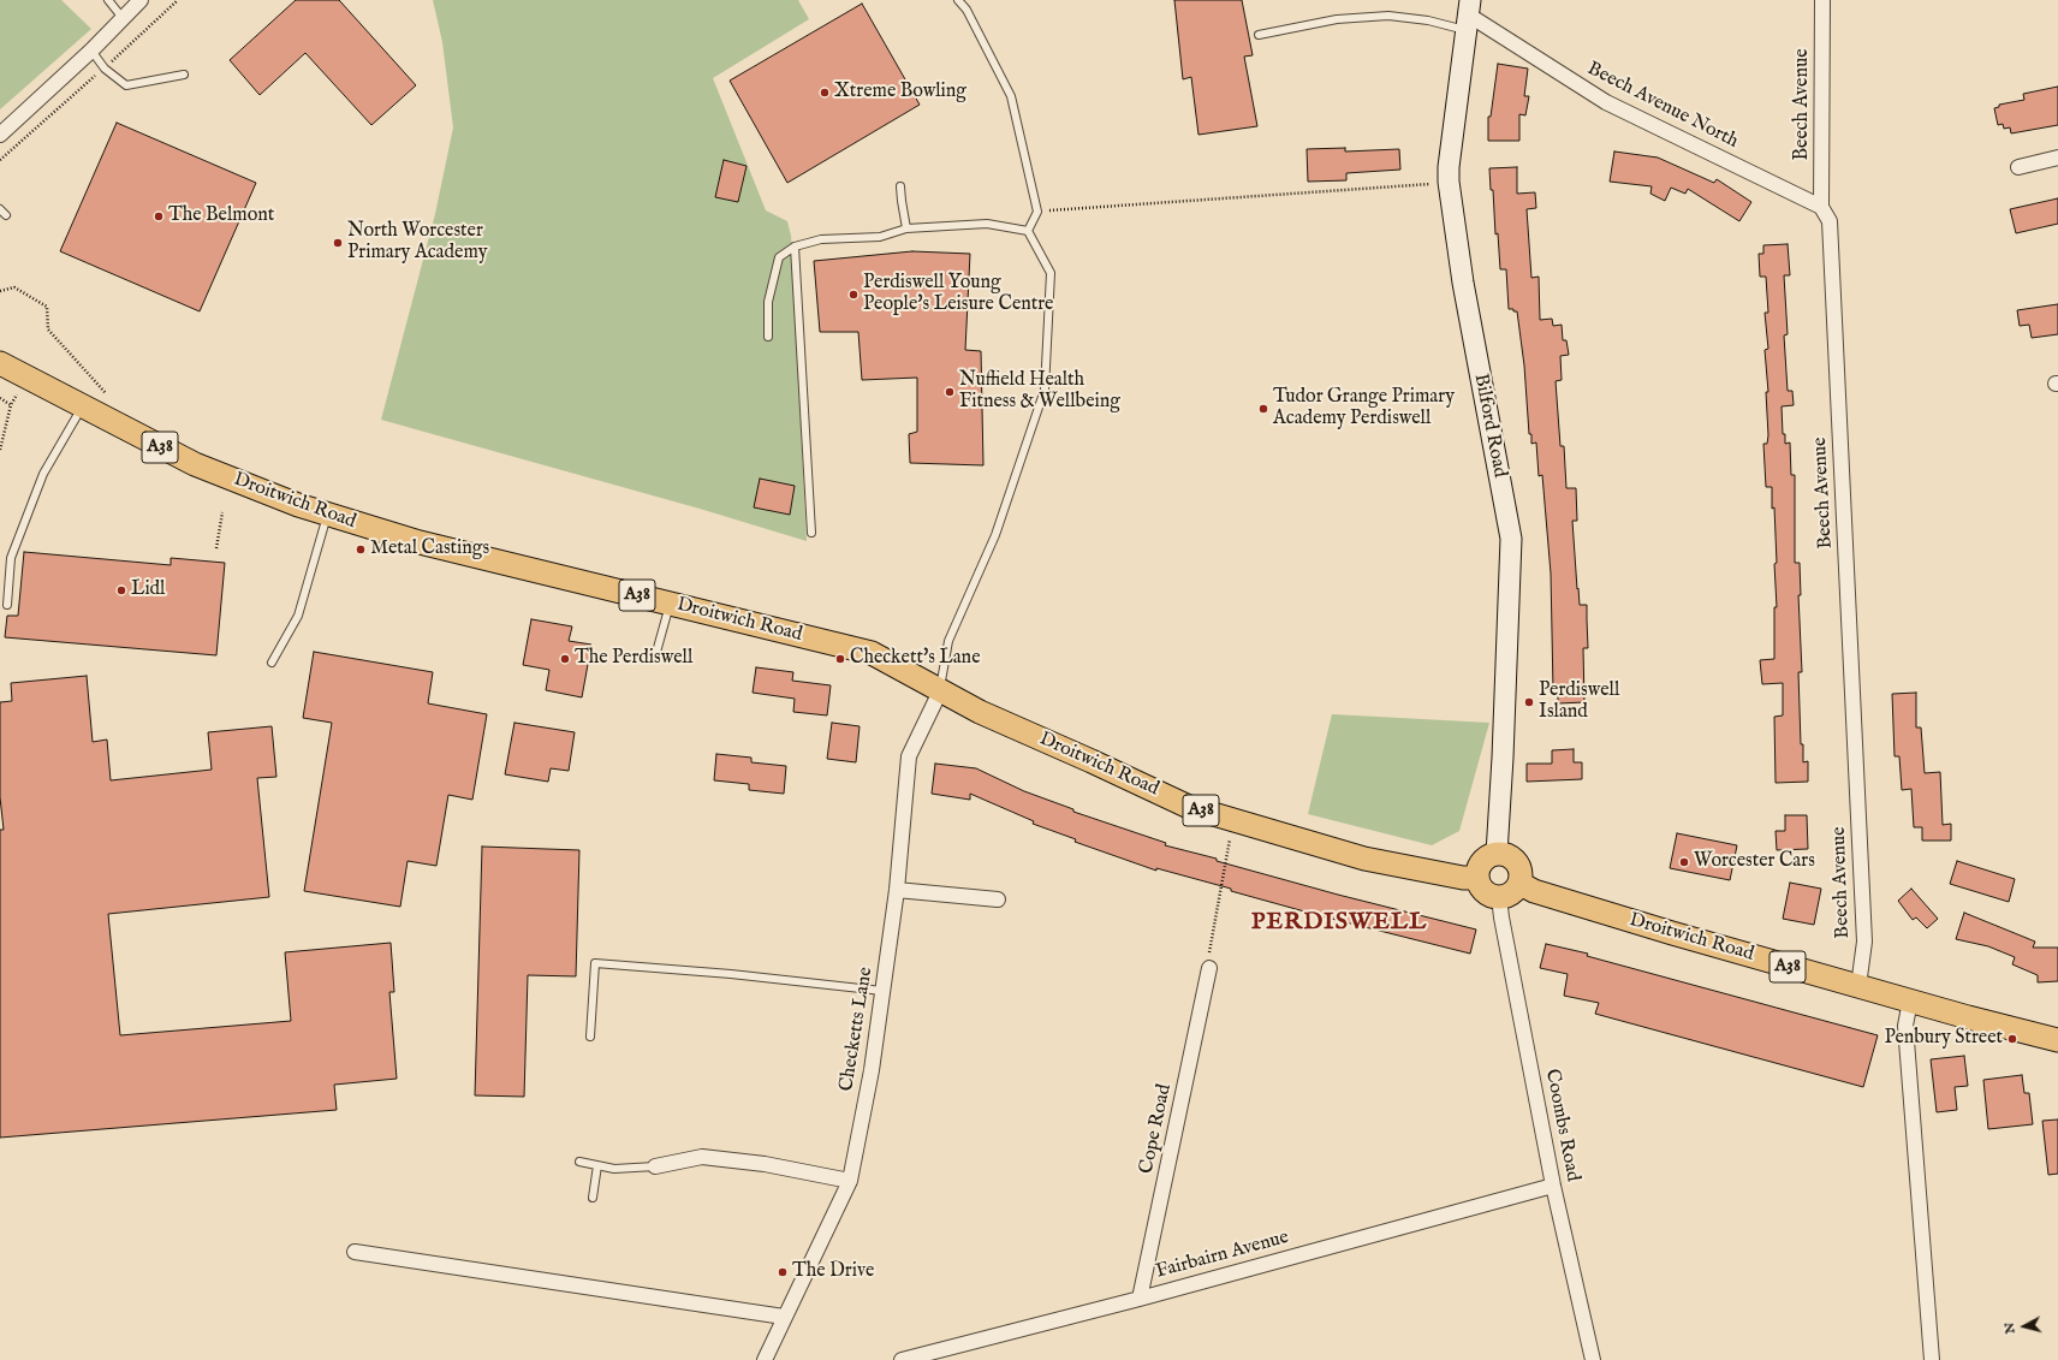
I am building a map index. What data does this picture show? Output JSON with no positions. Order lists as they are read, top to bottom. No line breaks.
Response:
{"streets":{"main road":["Bilford Road","A38","Droitwich Road"],"street":["Beech Avenue","Beech Avenue North","Checketts Lane","Coombs Road","Cope Road","Fairbairn Avenue"]},"crossings":[["Beech Avenue","Beech Avenue North"],["Beech Avenue","Droitwich Road"],["Beech Avenue North","Bilford Road"],["Bilford Road","Droitwich Road"],["Bilford Road","Coombs Road"],["Droitwich Road","Checketts Lane"],["Droitwich Road","Coombs Road"],["Coombs Road","Fairbairn Avenue"],["Cope Road","Fairbairn Avenue"]],"districts":["PERDISWELL"],"places":["Xtreme Bowling","The Belmont","North Worcester Primary Academy","Perdiswell Young People's Leisure Centre","Nuffield Health Fitness & Wellbeing","Tudor Grange Primary Academy Perdiswell","Metal Castings","Lidl","The Perdiswell","Checkett's Lane","Perdiswell Island","Worcester Cars","Penbury Street","The Drive"],"north":"left"}
